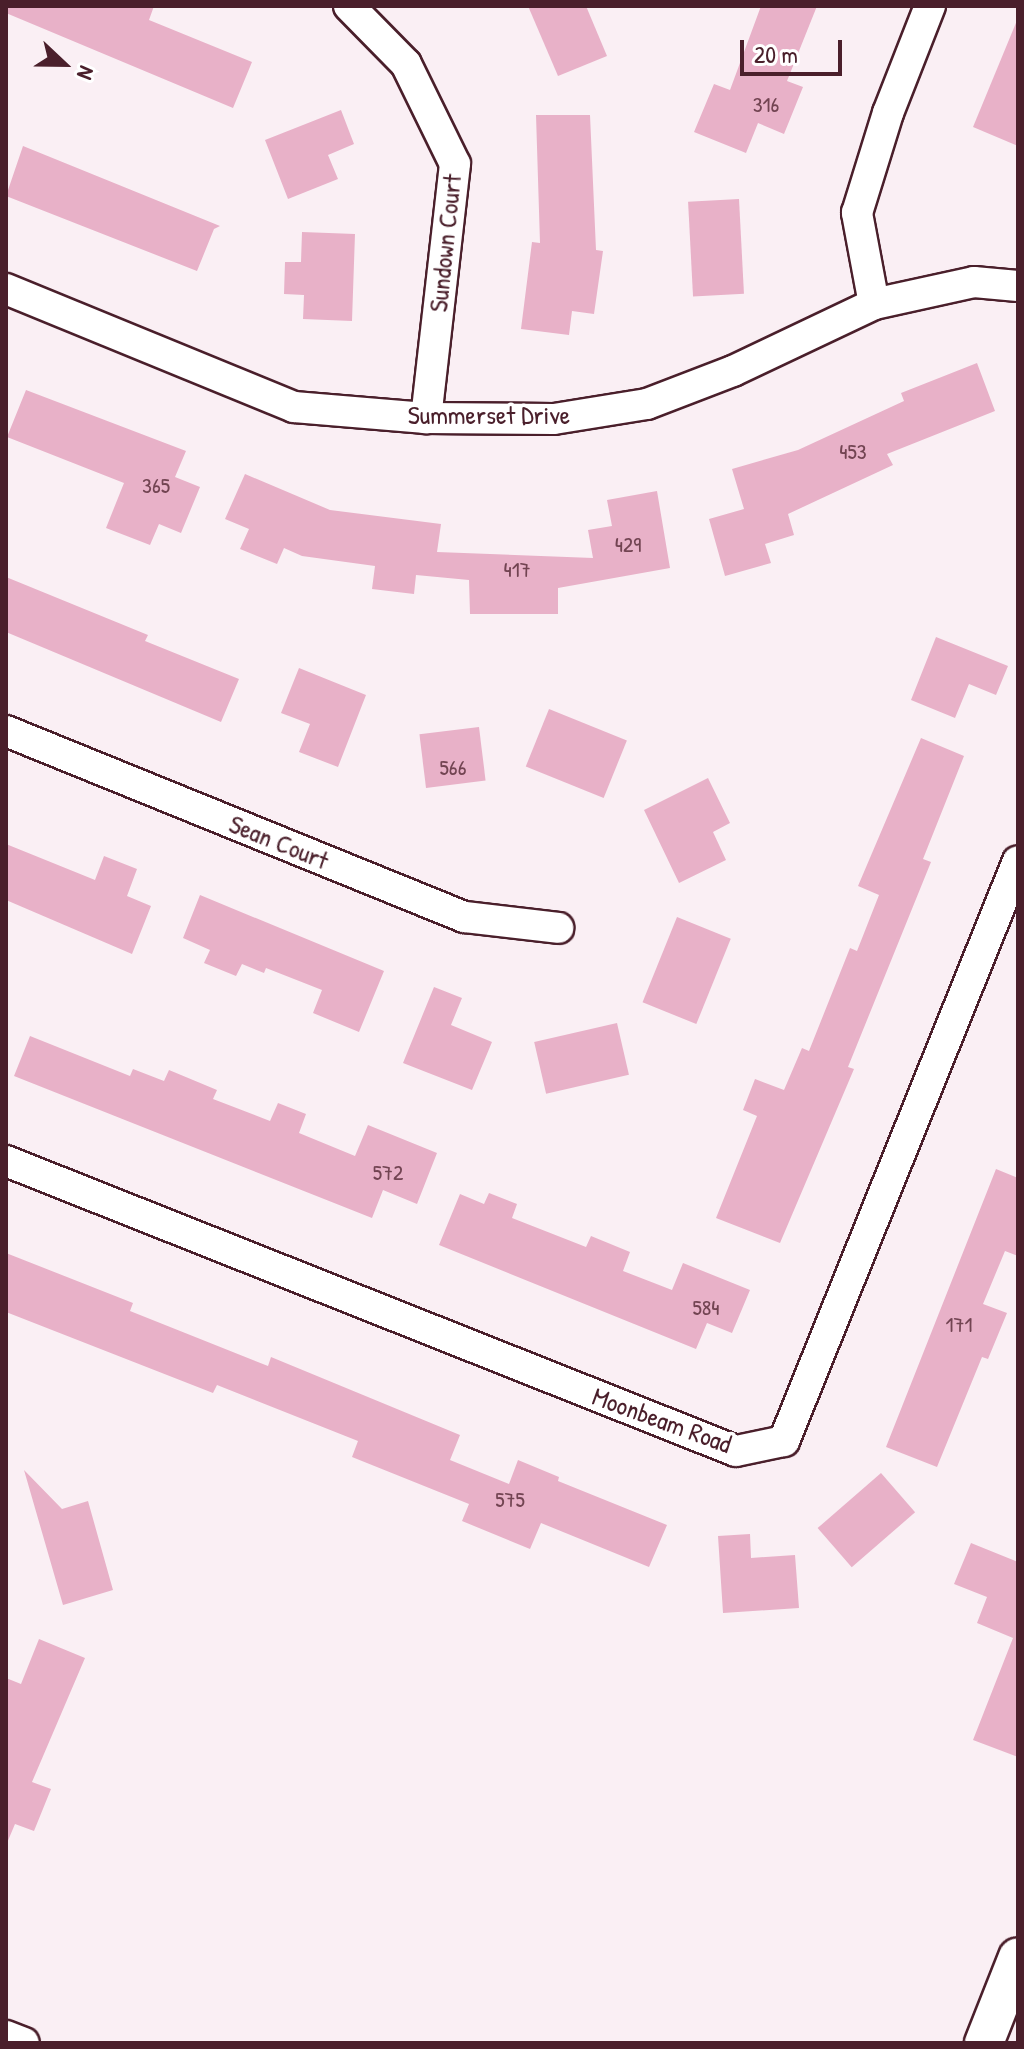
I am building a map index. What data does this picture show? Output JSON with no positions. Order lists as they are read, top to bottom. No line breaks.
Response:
{"streets":{"street":["Sundown Court","Summerset Drive","Sean Court","Moonbeam Road"]},"crossings":[["Sundown Court","Summerset Drive"]],"house_numbers":["316","453","365","429","417","566","572","584","171","575"],"scale_bar":"20 m","north":"right"}
